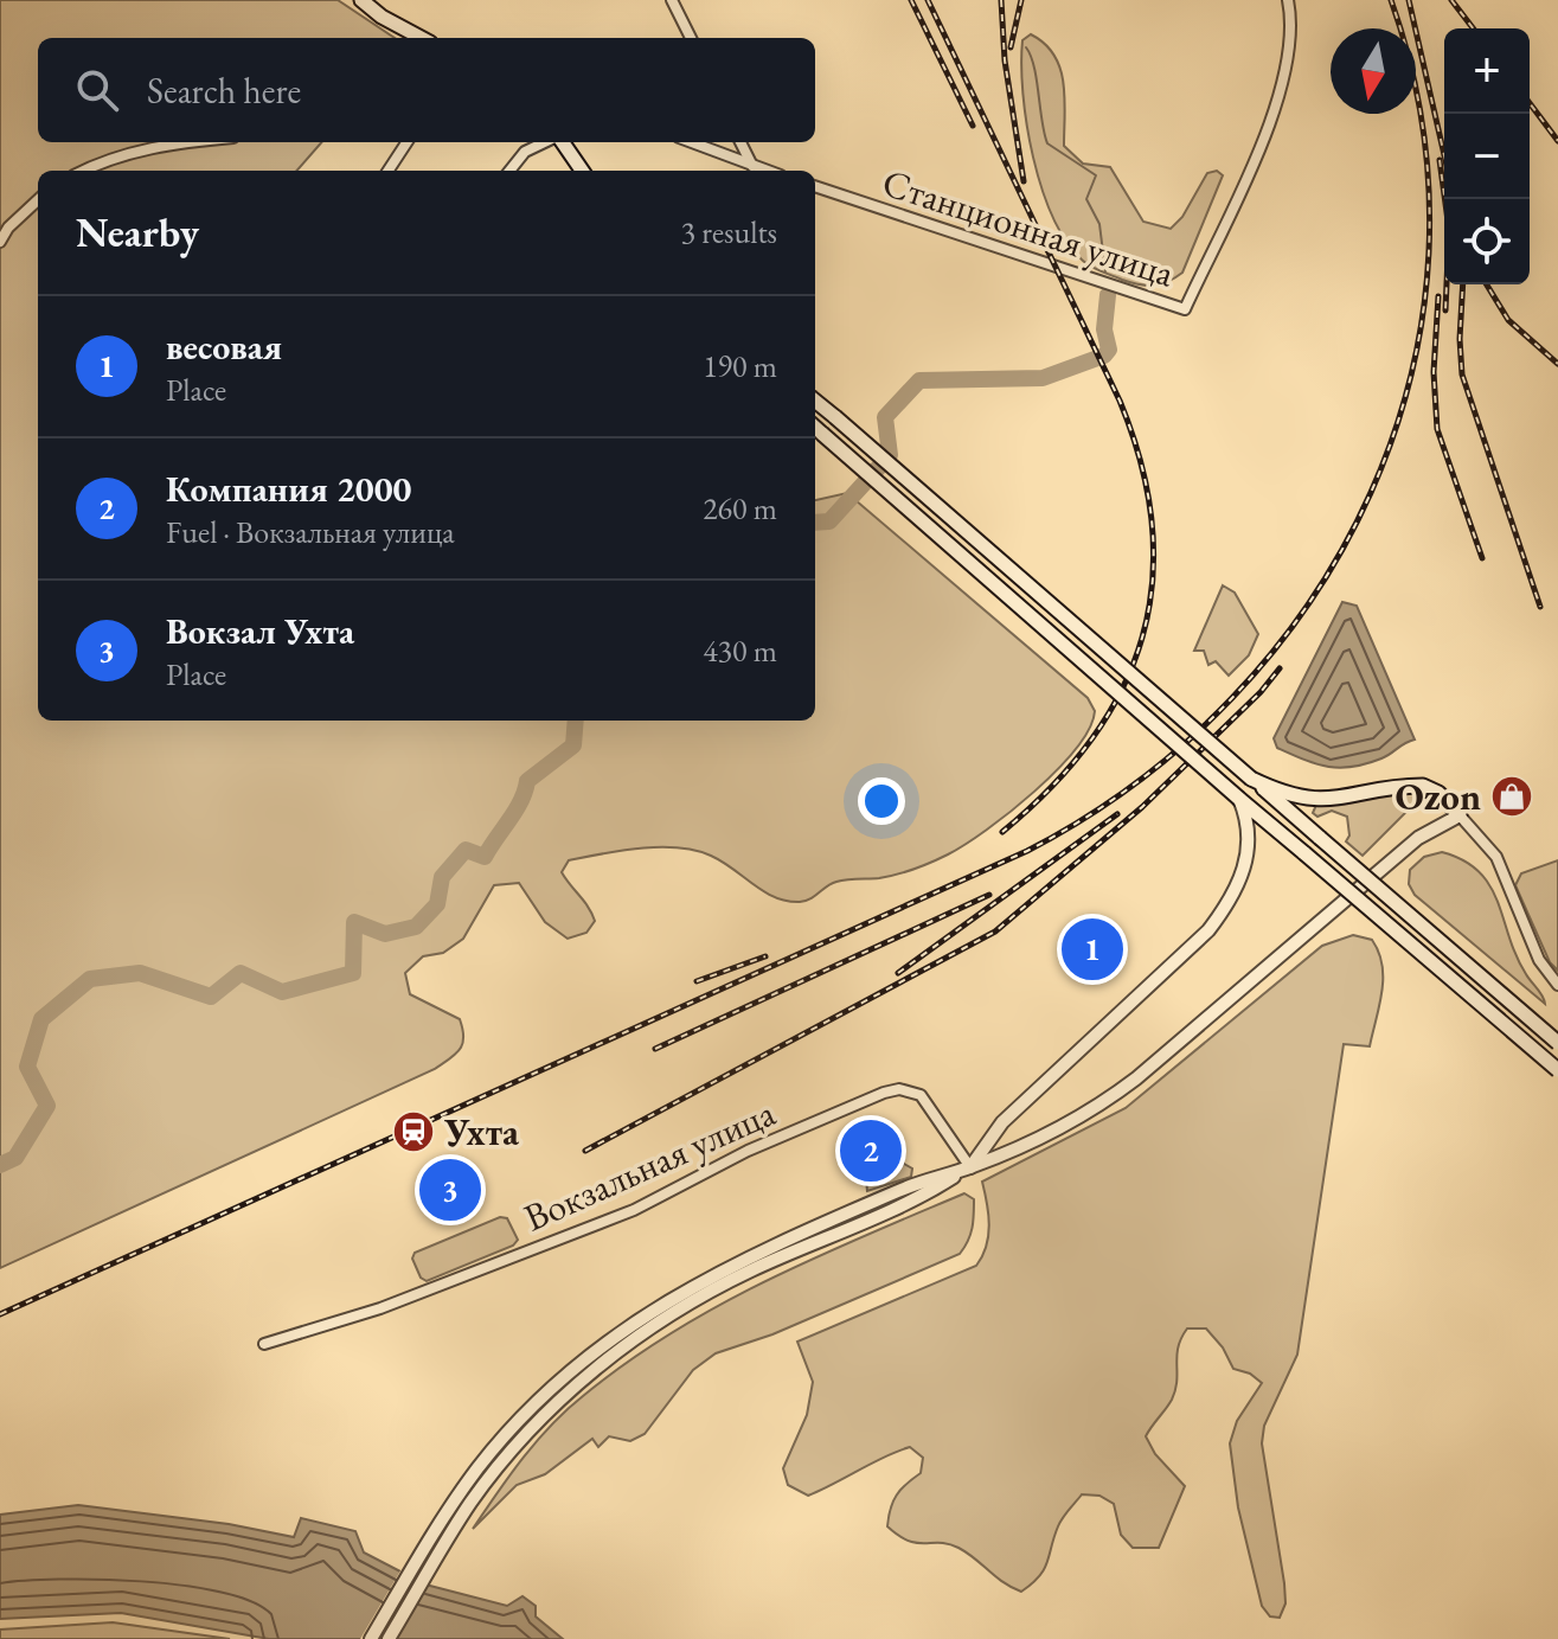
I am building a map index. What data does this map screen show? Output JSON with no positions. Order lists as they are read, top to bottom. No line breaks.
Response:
{"streets":{"street":["Станционная улица","Вокзальная улица"]},"places":{"shop":["Ozon"],"station":["Ухта"]},"north":"bottom","page":{"map_buttons":["+","−"],"search":"Search here","heading":["Nearby","3 results"],"list":[{"mark":"1","name":"весовая","note":"Place","value":"190 m"},{"mark":"2","name":"Компания 2000","note":"Fuel · Вокзальная улица","value":"260 m"},{"mark":"3","name":"Вокзал Ухта","note":"Place","value":"430 m"}],"pins":["1","2","3"]}}
